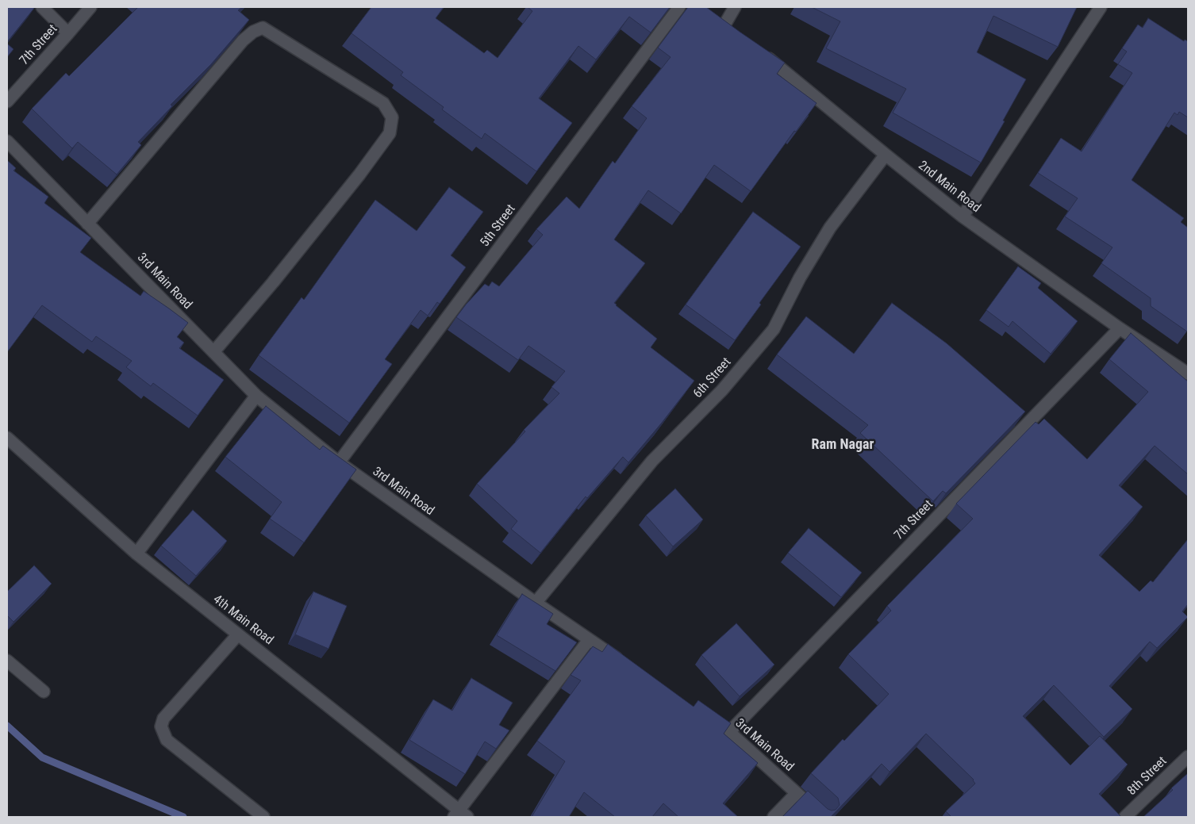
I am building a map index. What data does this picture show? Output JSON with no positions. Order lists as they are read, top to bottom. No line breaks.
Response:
{"streets":{"street":["7th Street","2nd Main Road","5th Street","3rd Main Road","6th Street","4th Main Road","8th Street"]},"crossings":[["7th Street","2nd Main Road"],["7th Street","3rd Main Road"],["2nd Main Road","6th Street"],["5th Street","3rd Main Road"],["3rd Main Road","6th Street"]],"districts":["Ram Nagar"]}
